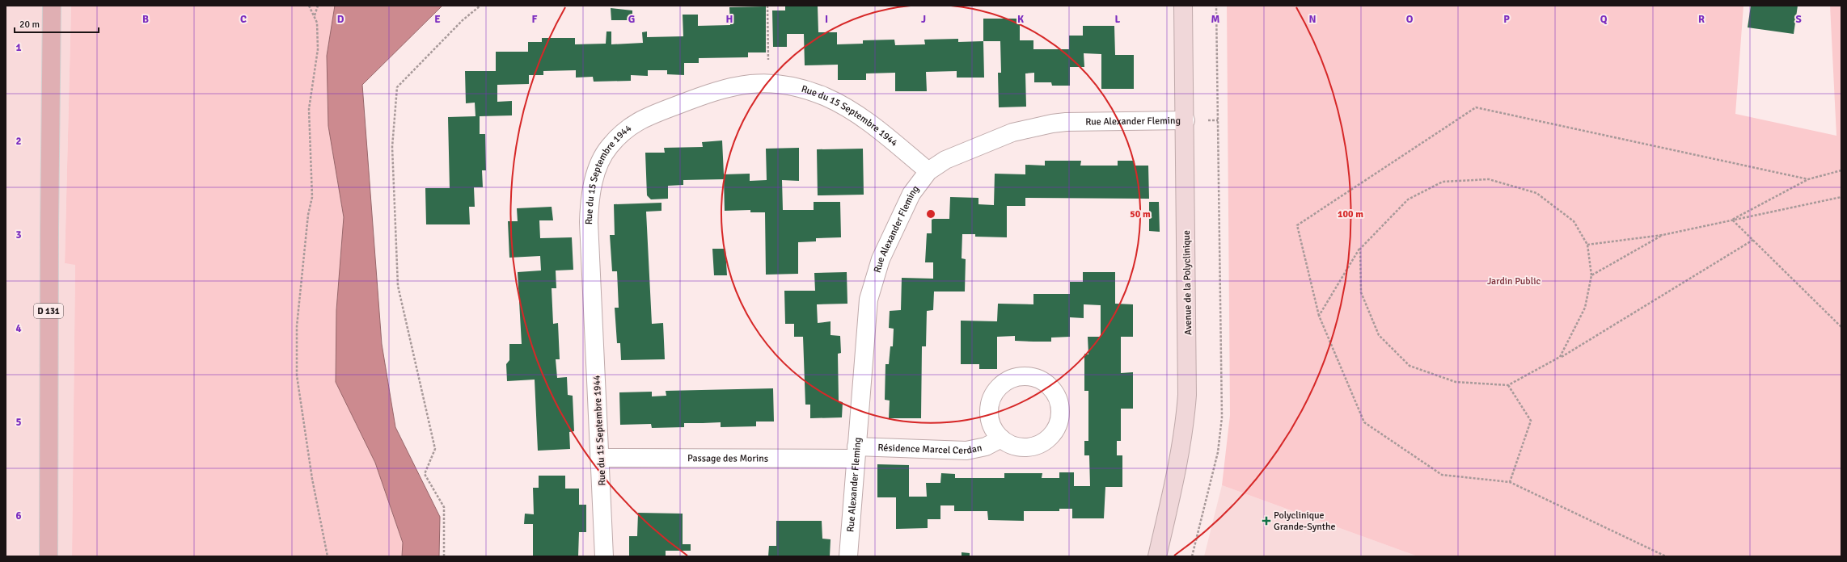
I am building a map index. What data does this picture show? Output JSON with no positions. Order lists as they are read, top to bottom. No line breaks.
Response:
{"streets":{"main road":["D 131"],"street":["Rue du 15 Septembre 1944","Rue Alexander Fleming","Avenue de la Polyclinique","Résidence Marcel Cerdan","Passage des Morins"]},"crossings":[["Rue du 15 Septembre 1944","Rue Alexander Fleming"],["Rue du 15 Septembre 1944","Passage des Morins"],["Rue Alexander Fleming","Avenue de la Polyclinique"],["Rue Alexander Fleming","Résidence Marcel Cerdan"],["Rue Alexander Fleming","Passage des Morins"],["Résidence Marcel Cerdan","Passage des Morins"]],"parks":["Jardin Public"],"places":{"health":["Polyclinique Grande-Synthe"]},"scale_bar":"20 m","grid":{"columns":["B","C","D","E","F","G","H","I","J","K","L","M","N","O","P","Q","R","S"],"rows":["1","2","3","4","5","6"]},"rings":["50 m","100 m"]}
